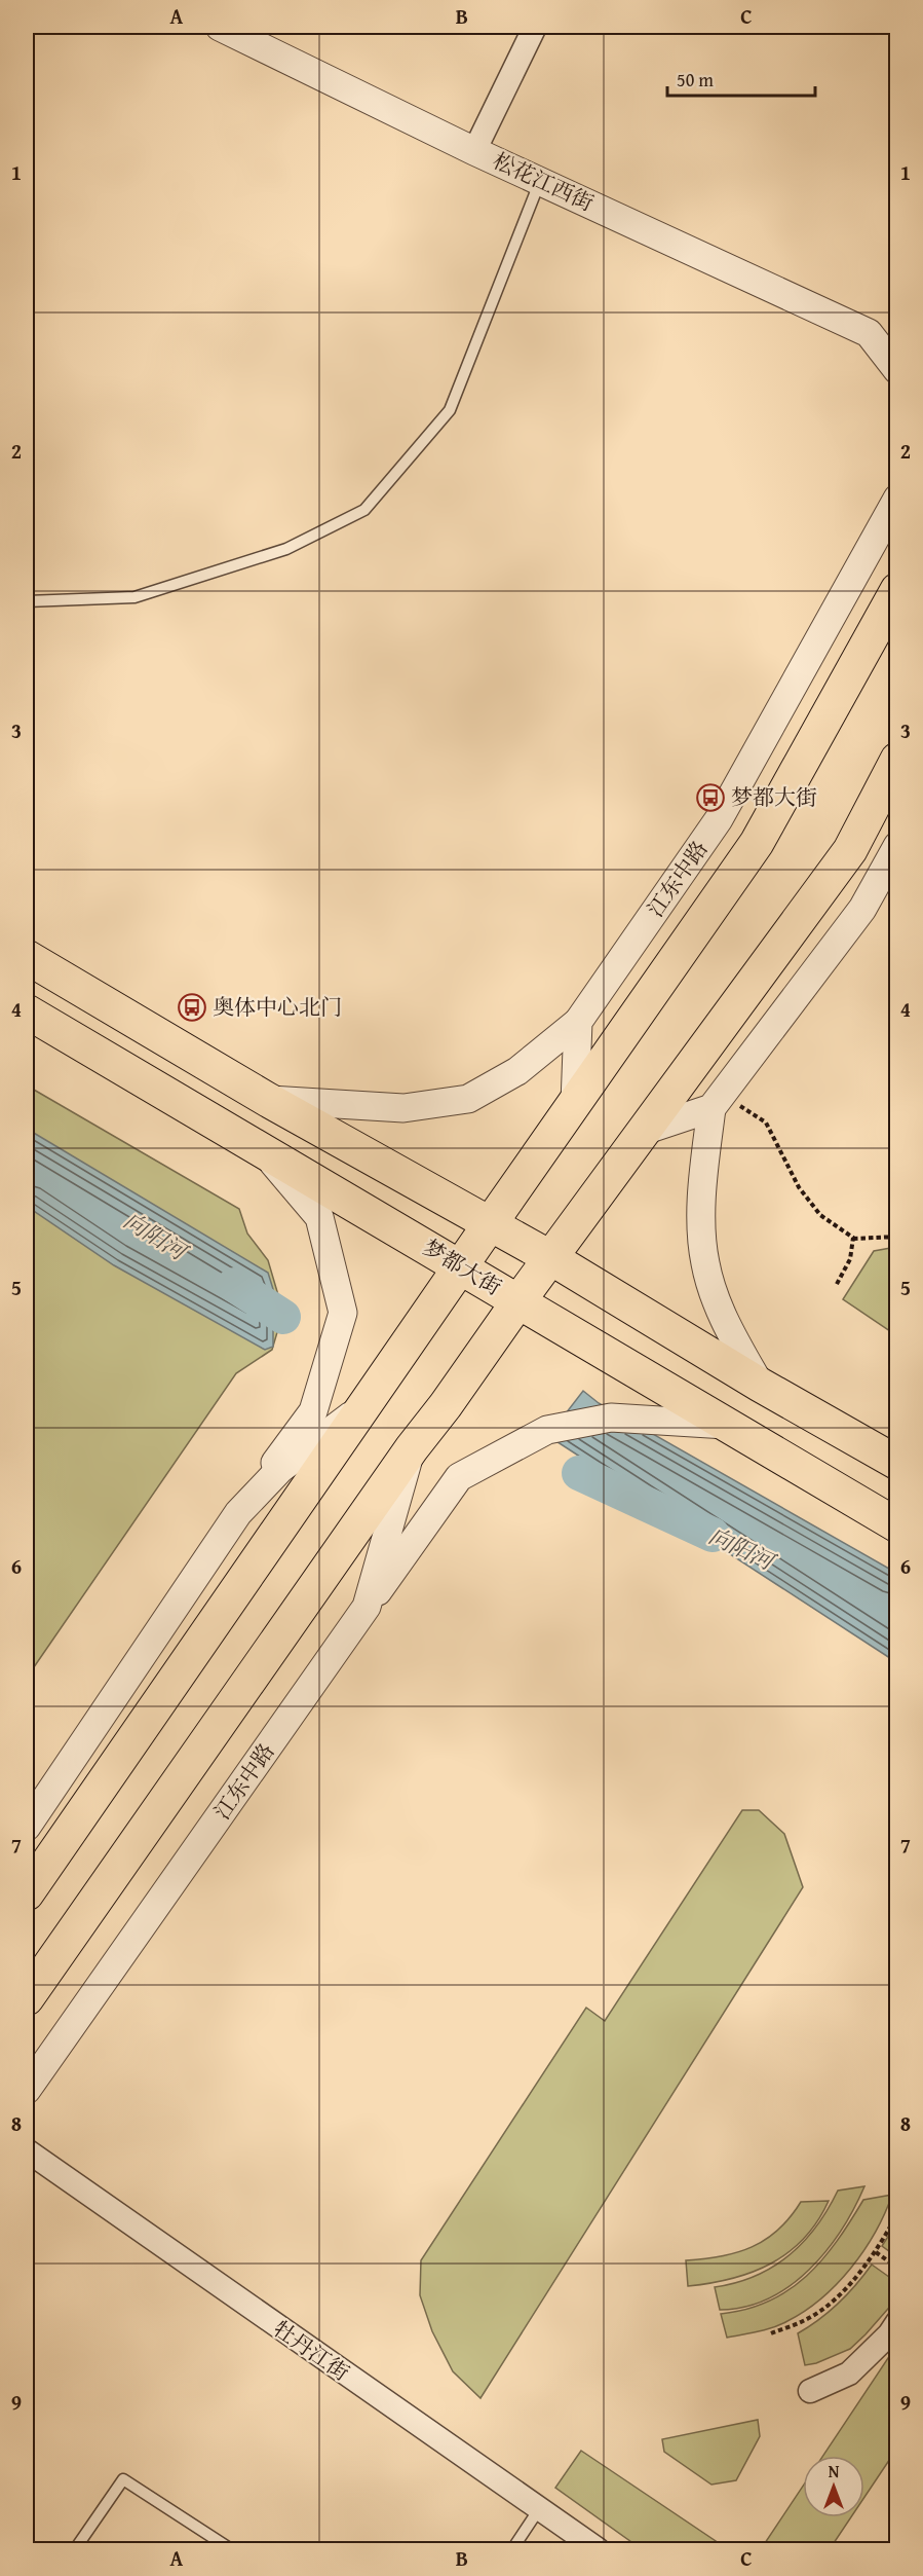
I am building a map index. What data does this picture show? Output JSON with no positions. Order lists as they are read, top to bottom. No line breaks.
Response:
{"streets":{"main road":["江东中路","梦都大街"],"street":["松花江西街","牡丹江街"]},"crossings":[["江东中路","梦都大街"]],"water":["向阳河"],"places":{"bus stop":["梦都大街","奥体中心北门"]},"scale_bar":"50 m","north":"top","grid":{"columns":["A","B","C"],"rows":["1","2","3","4","5","6","7","8","9"]}}
